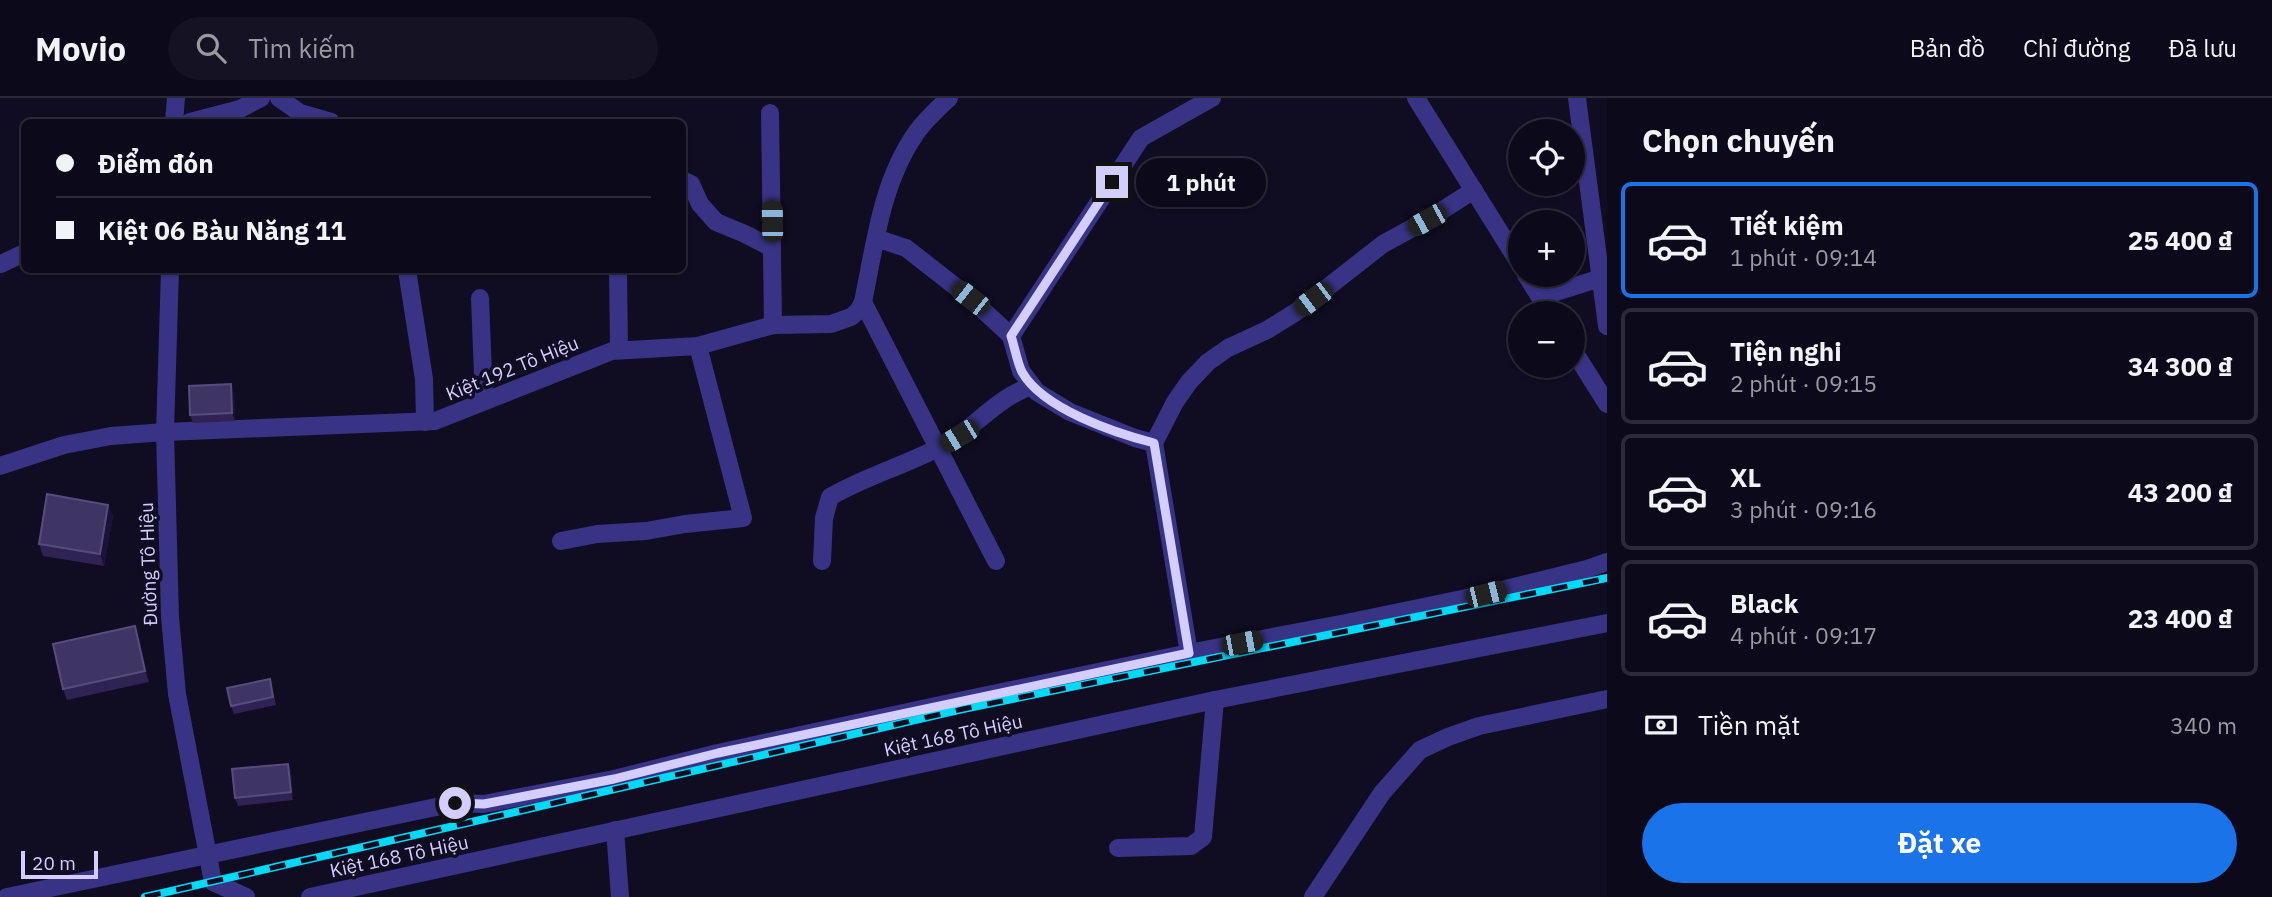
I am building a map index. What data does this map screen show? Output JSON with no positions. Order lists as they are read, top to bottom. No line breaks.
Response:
{"streets":{"street":["Kiệt 192 Tô Hiệu","Đường Tô Hiệu","Kiệt 168 Tô Hiệu"]},"crossings":[["Kiệt 192 Tô Hiệu","Đường Tô Hiệu"]],"scale_bar":"20 m","page":{"header":"Movio","search":"Tìm kiếm","nav":["Bản đồ","Chỉ đường","Đã lưu"],"heading":"Chọn chuyến","map_buttons":["+","−"],"banner":["Điểm đón","Kiệt 06 Bàu Năng 11"],"bubble":"1 phút","list":[{"name":"Tiết kiệm","note":"1 phút · 09:14","value":"25 400 ₫"},{"name":"Tiện nghi","note":"2 phút · 09:15","value":"34 300 ₫"},{"name":"XL","note":"3 phút · 09:16","value":"43 200 ₫"},{"name":"Black","note":"4 phút · 09:17","value":"23 400 ₫"}],"pay":["Tiền mặt","340 m"],"buttons":"Đặt xe","scale":"20 m"}}
